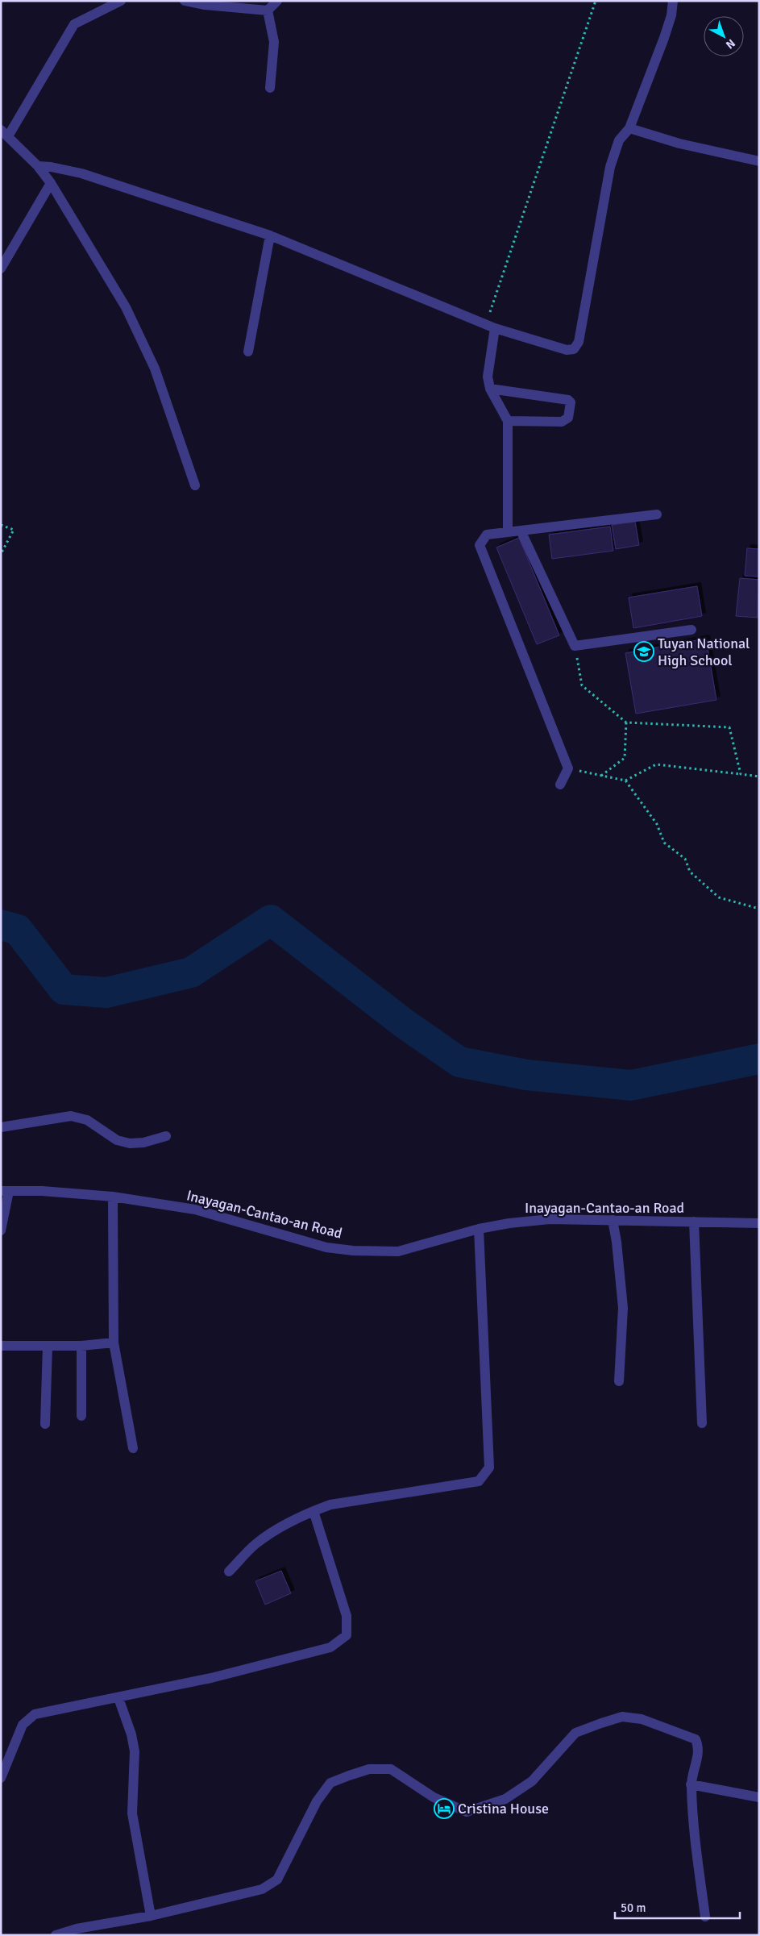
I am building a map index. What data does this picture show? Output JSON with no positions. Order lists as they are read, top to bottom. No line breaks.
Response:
{"streets":{"street":["Inayagan-Cantao-an Road"]},"places":{"school or university":["Tuyan National High School"],"hotel":["Cristina House"]},"scale_bar":"50 m","north":"bottom right"}
